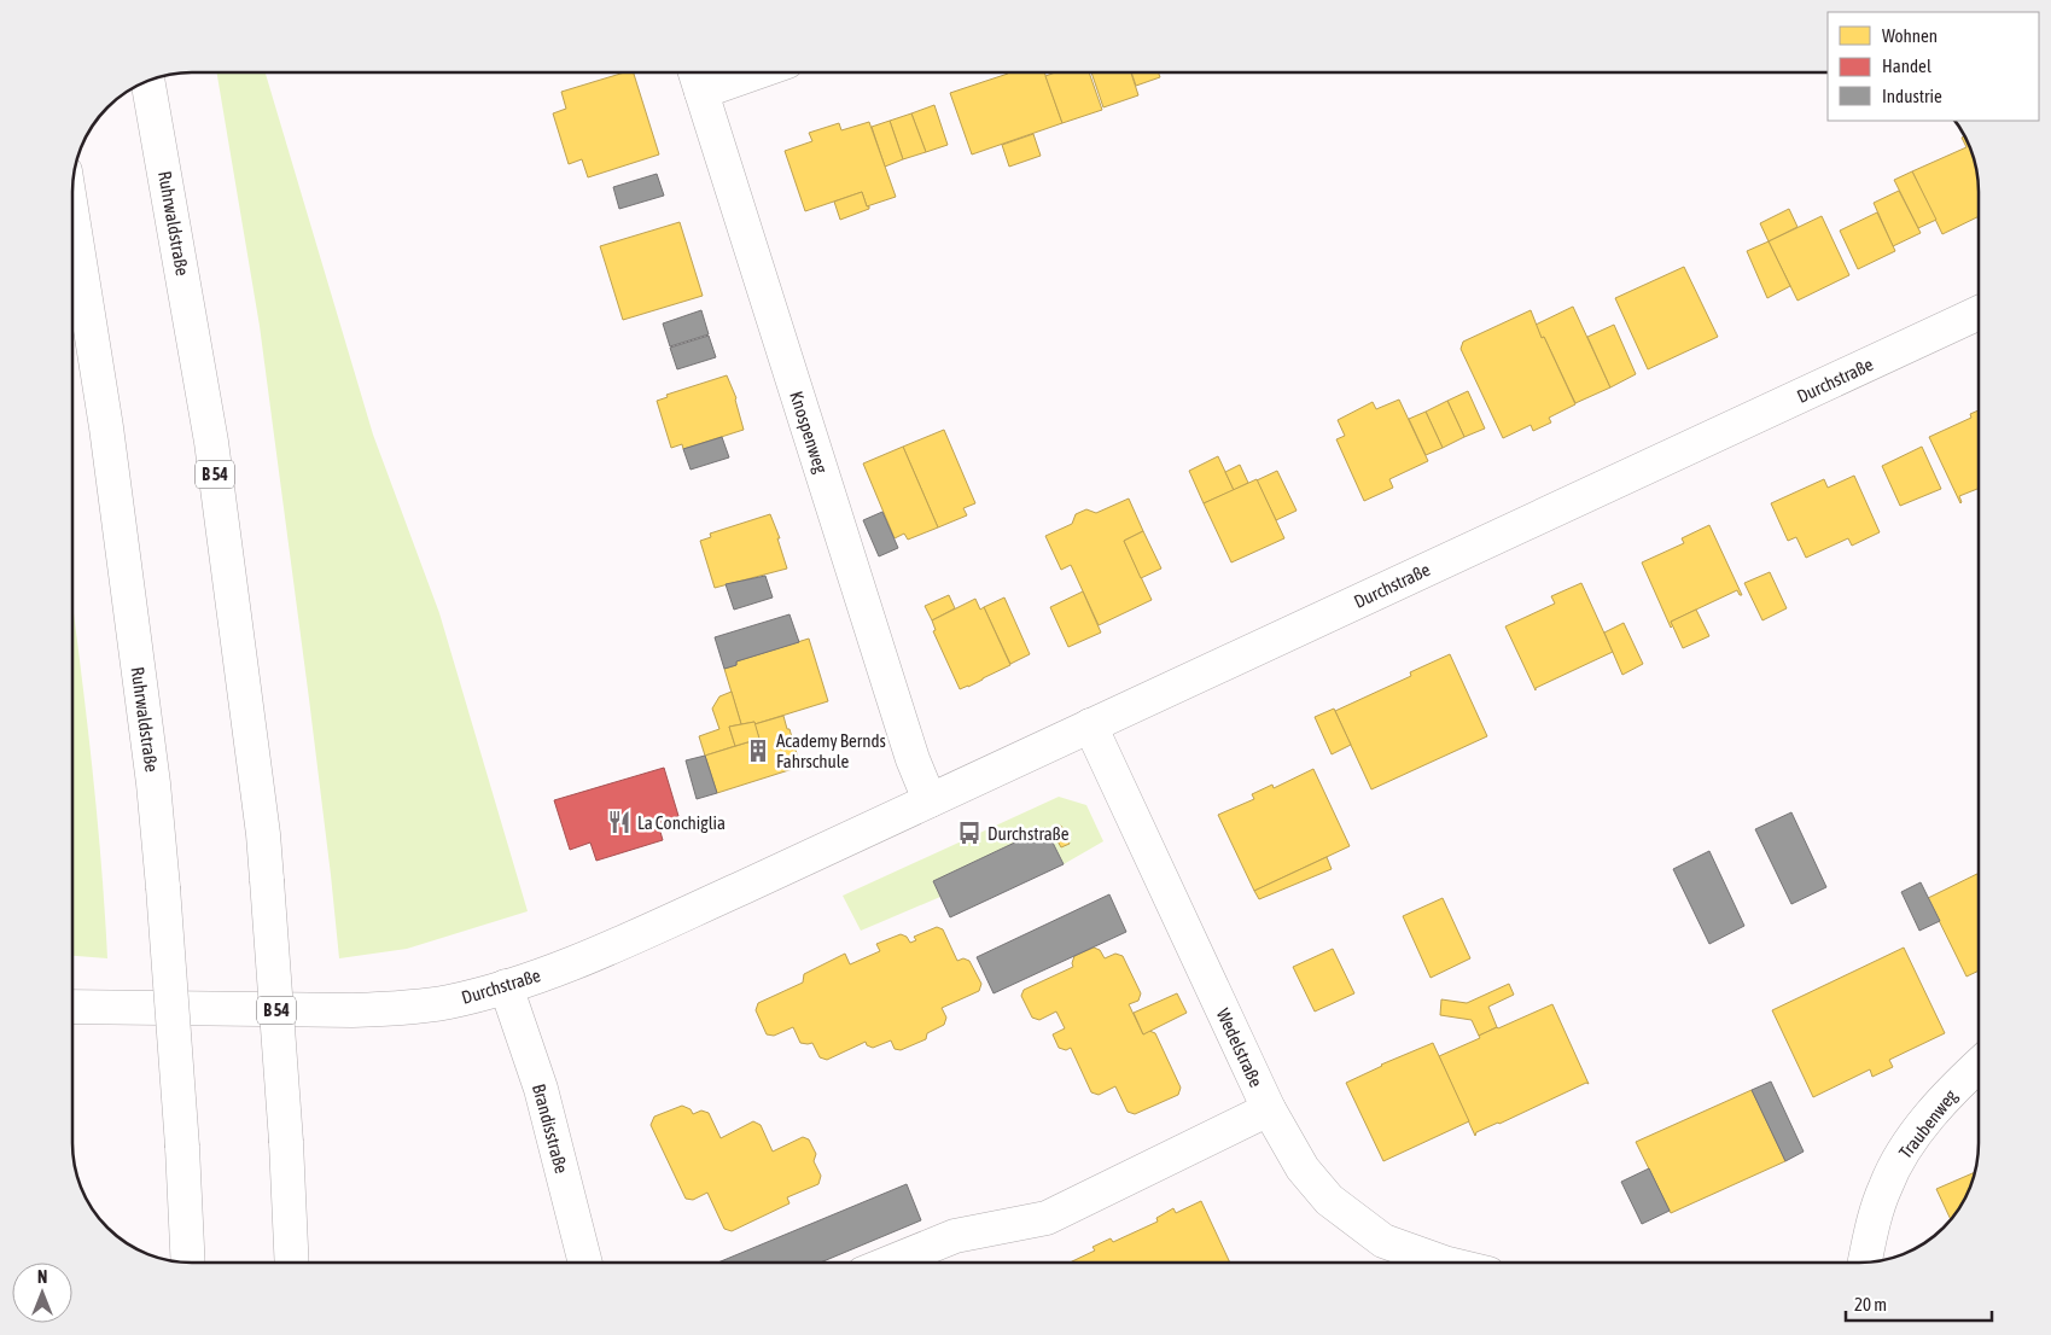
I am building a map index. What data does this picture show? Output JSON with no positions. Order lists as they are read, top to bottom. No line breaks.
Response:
{"streets":{"main road":["Ruhrwaldstraße","Durchstraße","Knospenweg","B 54","Wedelstraße","Traubenweg","Brandisstraße"]},"crossings":[["Durchstraße","Knospenweg"],["Durchstraße","Wedelstraße"],["Durchstraße","Brandisstraße"]],"places":{"building":["Academy Bernds Fahrschule"],"restaurant":["La Conchiglia"],"bus stop":["Durchstraße"]},"legend":["Wohnen","Handel","Industrie"],"scale_bar":"20 m","north":"top"}
